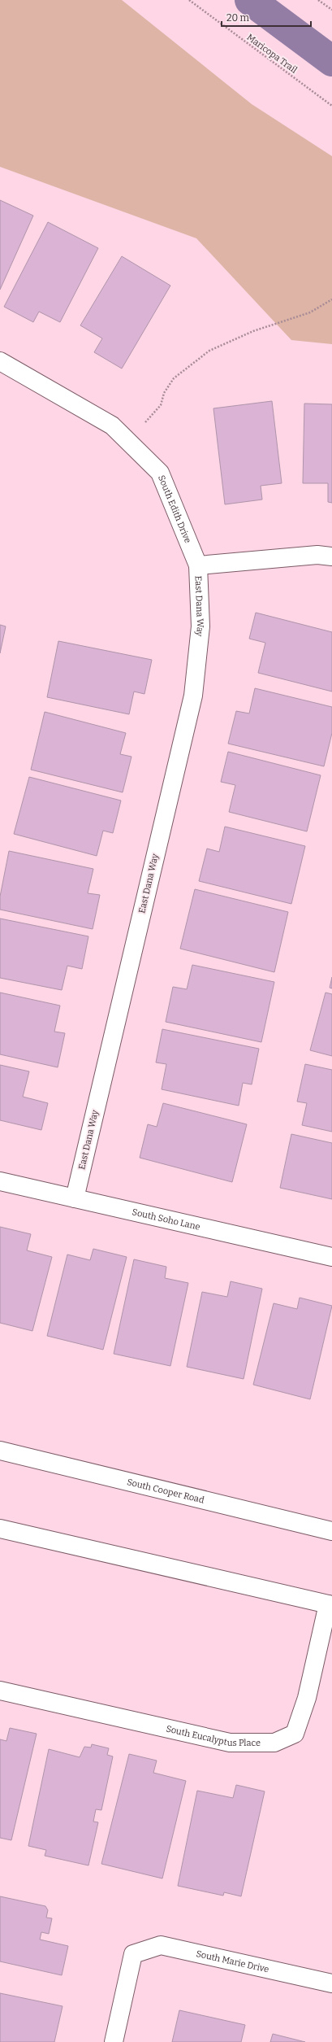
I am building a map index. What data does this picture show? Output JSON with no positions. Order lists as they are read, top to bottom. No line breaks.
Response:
{"streets":{"street":["South Edith Drive","East Dana Way","South Soho Lane","South Cooper Road","South Eucalyptus Place","South Marie Drive"],"path":["Maricopa Trail"]},"crossings":[["South Edith Drive","East Dana Way"],["East Dana Way","South Soho Lane"]],"scale_bar":"20 m"}
